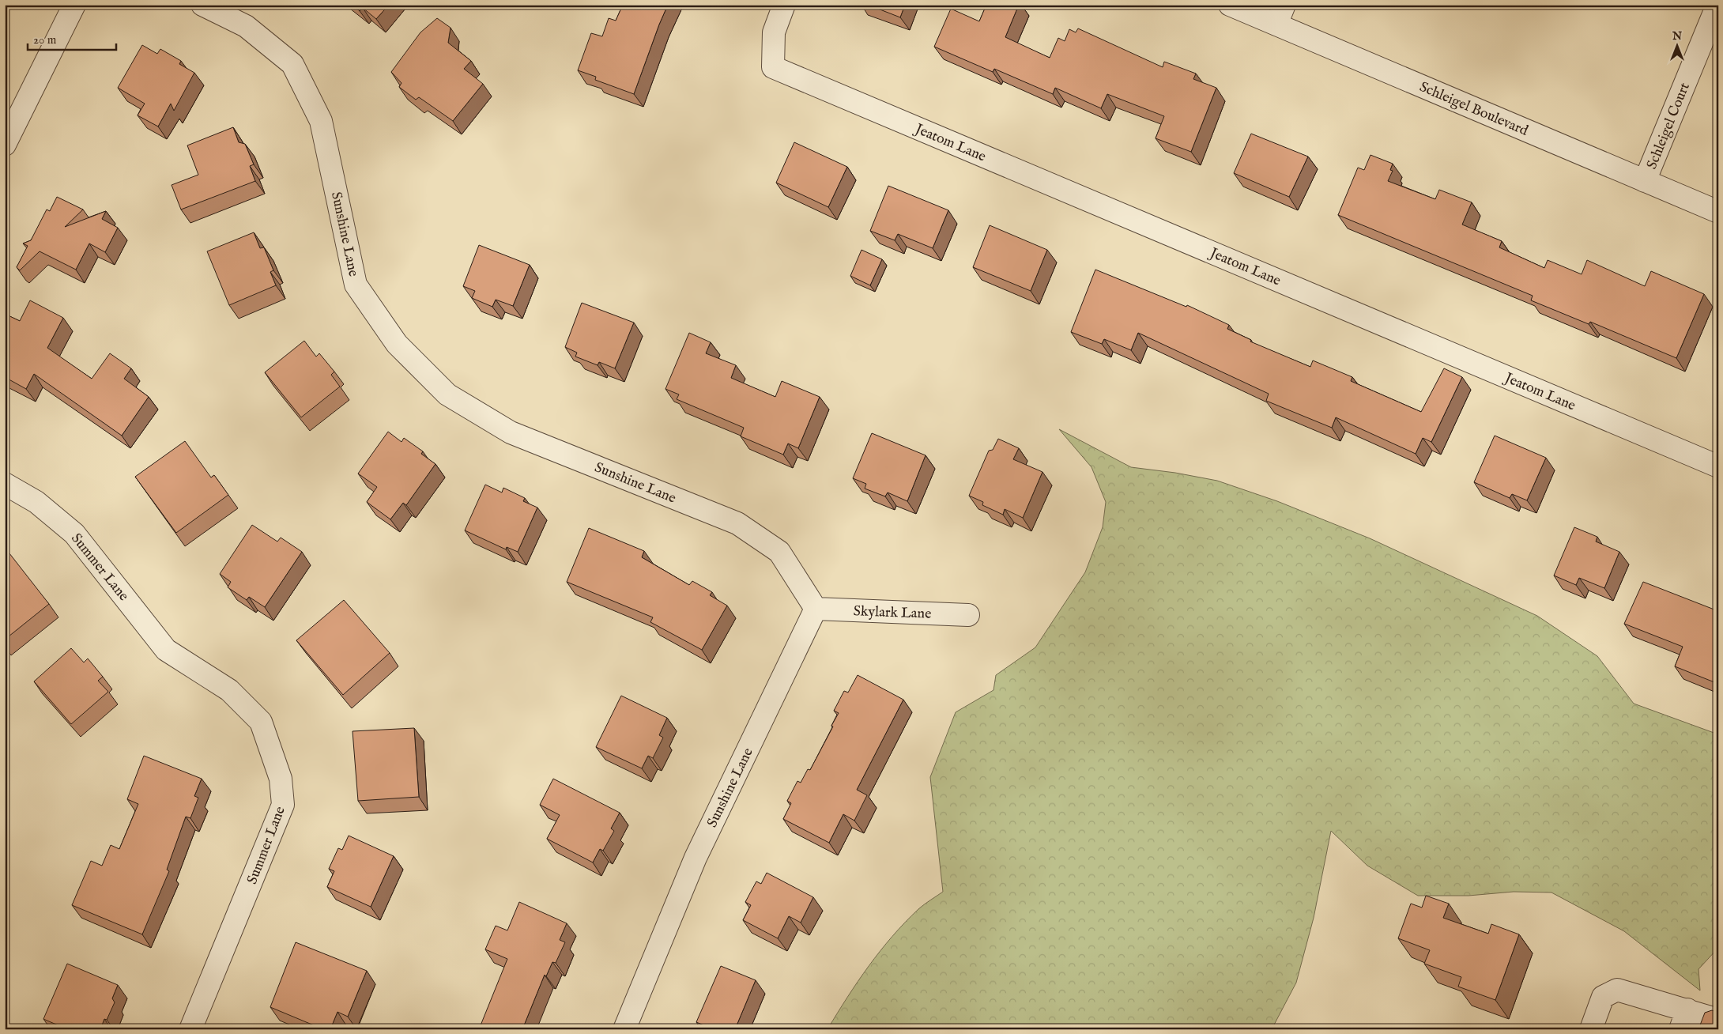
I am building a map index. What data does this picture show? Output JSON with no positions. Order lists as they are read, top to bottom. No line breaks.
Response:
{"streets":{"street":["Schleigel Boulevard","Schleigel Court","Jeatom Lane","Sunshine Lane","Summer Lane","Skylark Lane"]},"crossings":[["Schleigel Boulevard","Schleigel Court"],["Sunshine Lane","Skylark Lane"]],"scale_bar":"20 m","north":"top"}
